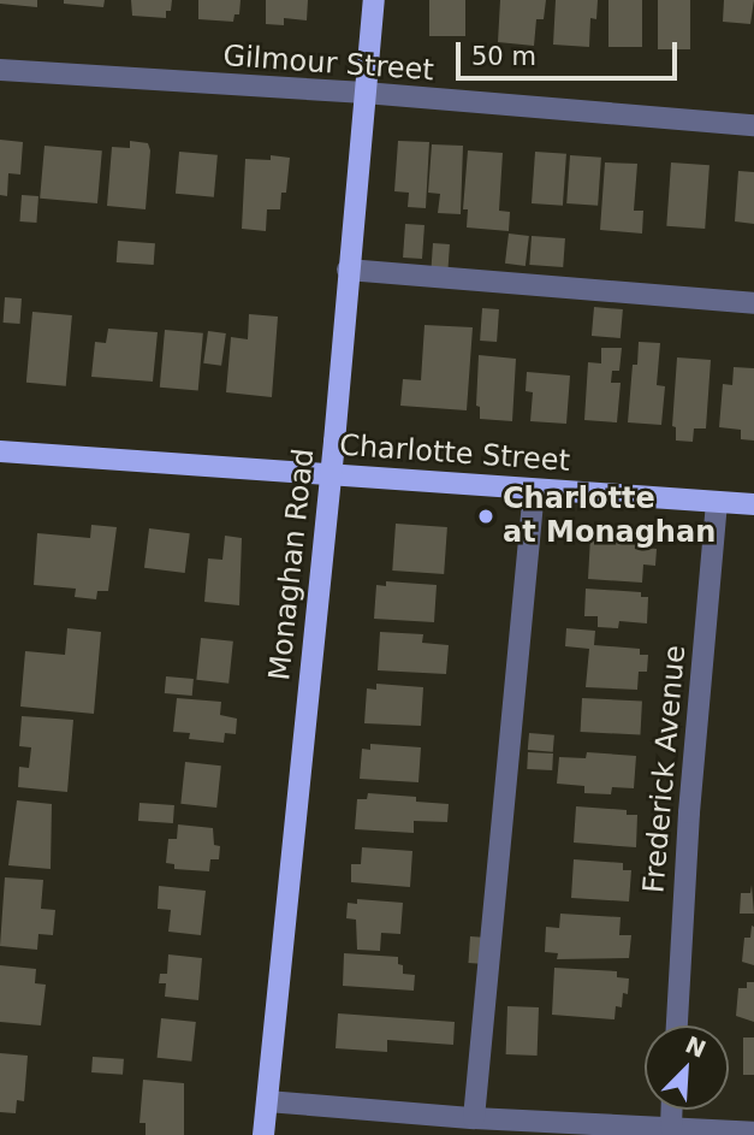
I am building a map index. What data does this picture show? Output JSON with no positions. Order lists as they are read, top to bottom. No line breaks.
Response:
{"streets":{"main road":["Charlotte Street","Monaghan Road"],"street":["Gilmour Street","Frederick Avenue"]},"crossings":[["Gilmour Street","Monaghan Road"],["Charlotte Street","Monaghan Road"],["Charlotte Street","Frederick Avenue"]],"places":["Charlotte at Monaghan"],"scale_bar":"50 m","north":"top right"}
